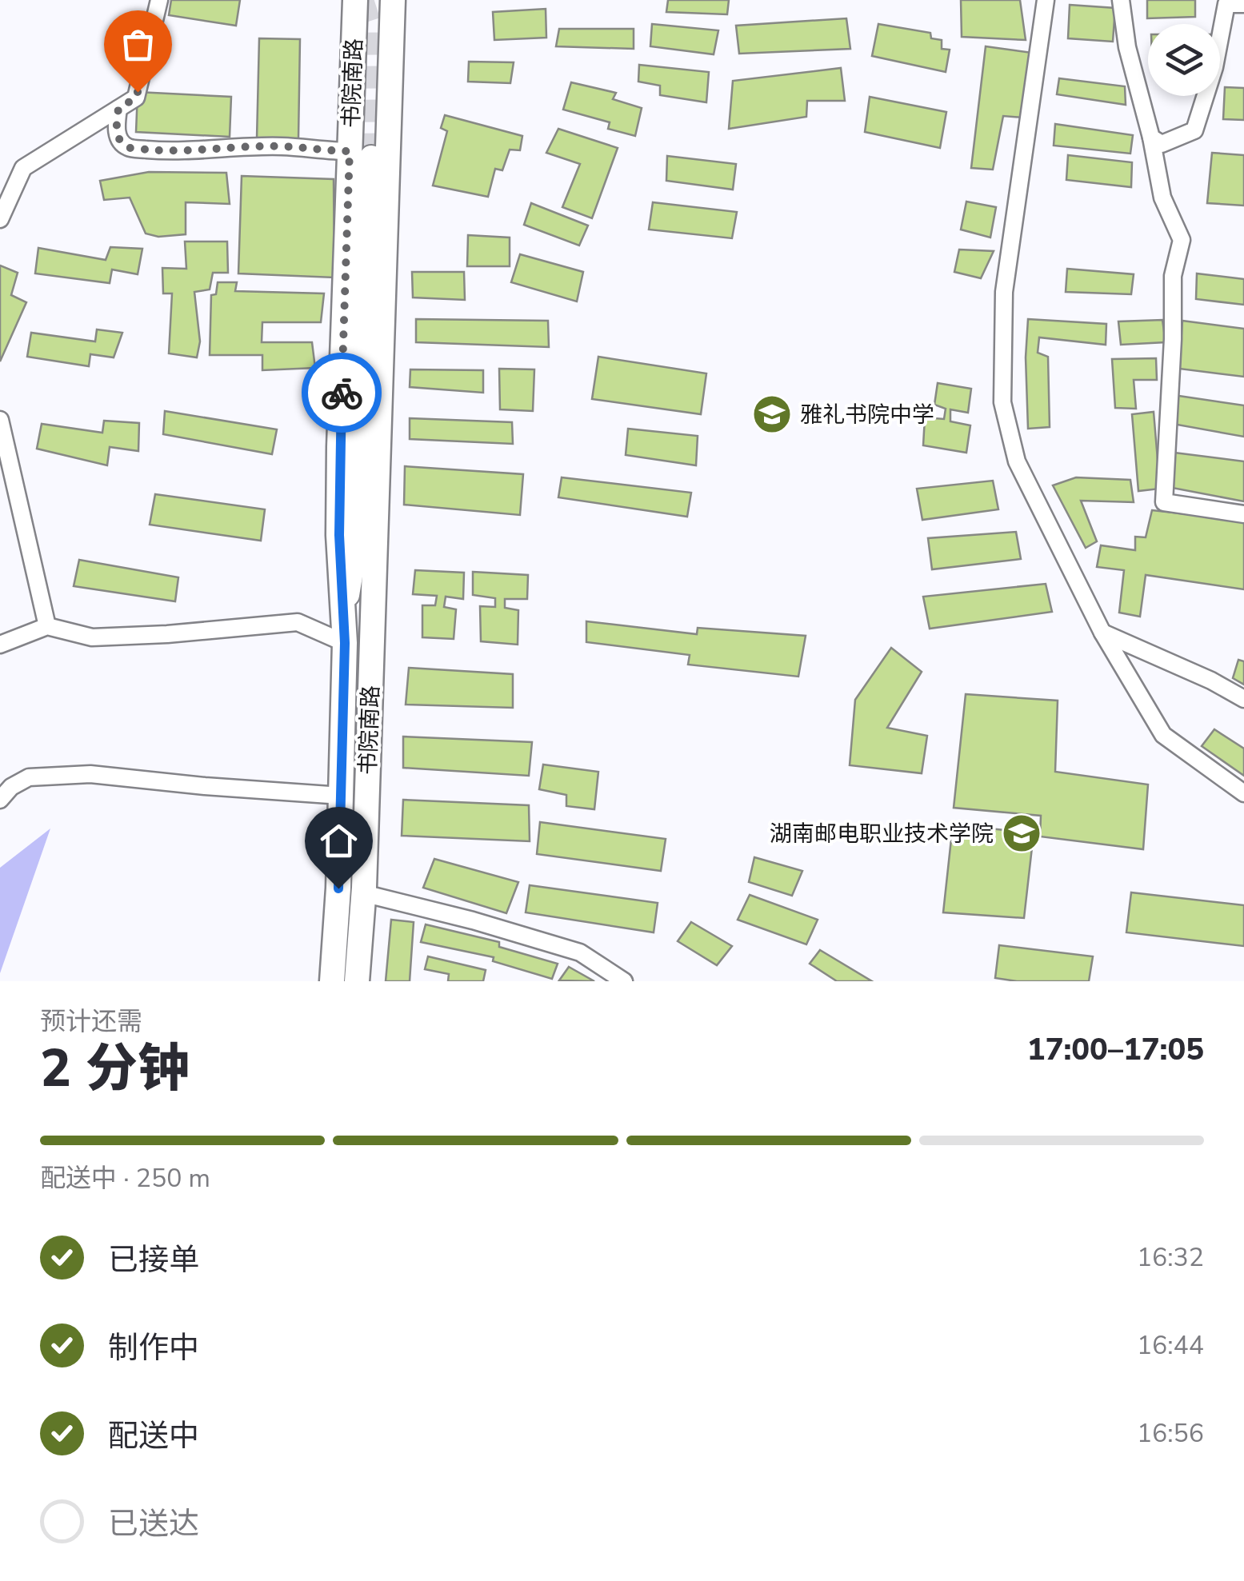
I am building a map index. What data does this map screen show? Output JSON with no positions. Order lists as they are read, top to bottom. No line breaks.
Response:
{"streets":{"main road":["书院南路"]},"places":{"school or university":["雅礼书院中学","湖南邮电职业技术学院"]},"page":{"heading":["2 分钟","预计还需","17:00–17:05"],"bar":"配送中 · 250 m","list":[["已接单","16:32"],["制作中","16:44"],["配送中","16:56"],"已送达"]}}
